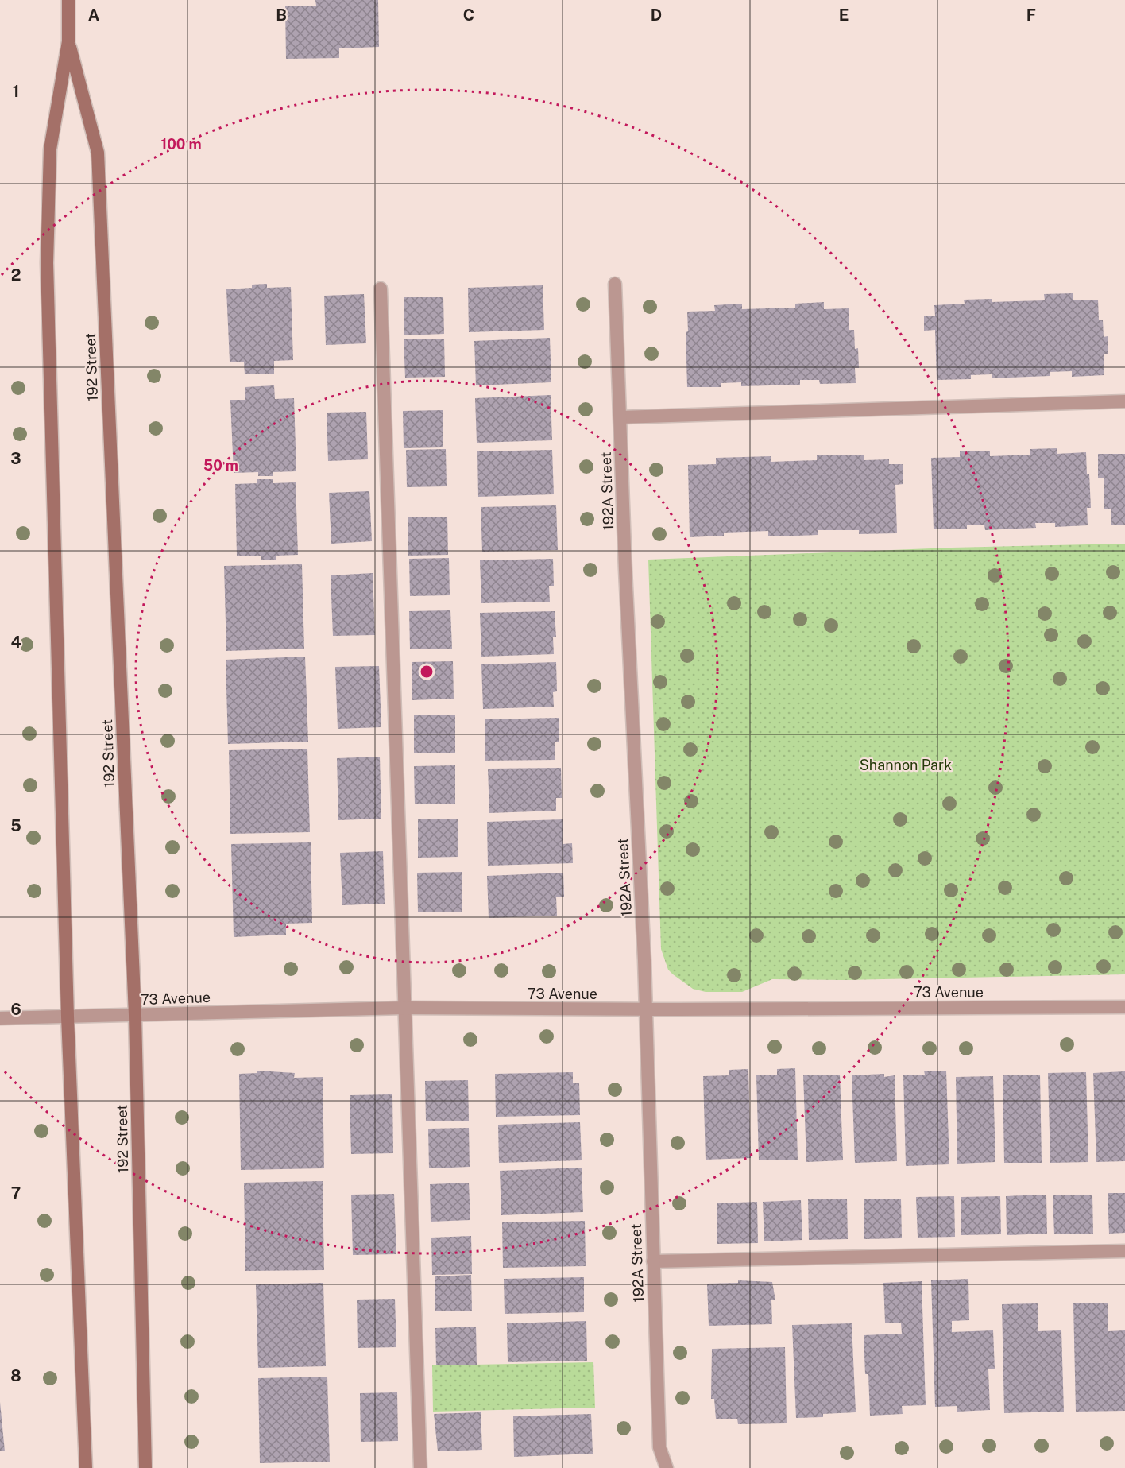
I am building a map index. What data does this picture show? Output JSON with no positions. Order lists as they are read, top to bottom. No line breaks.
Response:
{"streets":{"main road":["192 Street"],"street":["192A Street","73 Avenue"]},"crossings":[["192 Street","73 Avenue"],["192A Street","73 Avenue"]],"parks":["Shannon Park"],"grid":{"columns":["A","B","C","D","E","F"],"rows":["1","2","3","4","5","6","7","8"]},"rings":["100 m","50 m"]}
